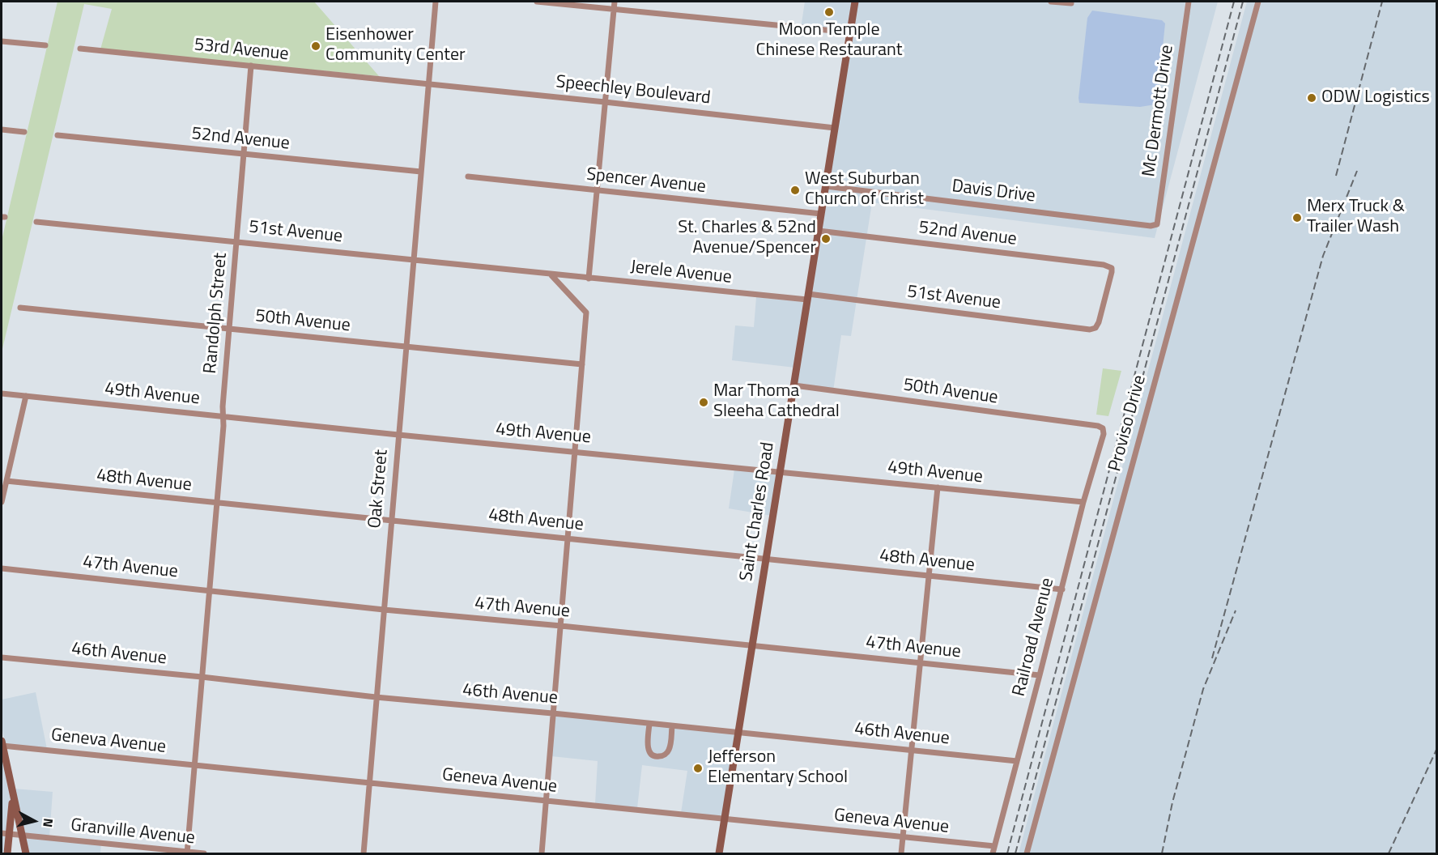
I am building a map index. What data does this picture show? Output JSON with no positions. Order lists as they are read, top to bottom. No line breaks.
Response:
{"streets":{"main road":["Saint Charles Road"],"street":["53rd Avenue","Speechley Boulevard","Mc Dermott Drive","52nd Avenue","Spencer Avenue","Davis Drive","51st Avenue","Jerele Avenue","Randolph Street","50th Avenue","49th Avenue","Proviso Drive","48th Avenue","Oak Street","47th Avenue","Railroad Avenue","46th Avenue","Geneva Avenue","Granville Avenue"]},"crossings":[["53rd Avenue","Speechley Boulevard"],["53rd Avenue","Randolph Street"],["53rd Avenue","Oak Street"],["Speechley Boulevard","Oak Street"],["Speechley Boulevard","Saint Charles Road"],["Mc Dermott Drive","Davis Drive"],["52nd Avenue","51st Avenue"],["52nd Avenue","Randolph Street"],["52nd Avenue","Oak Street"],["52nd Avenue","Saint Charles Road"],["Spencer Avenue","Saint Charles Road"],["Davis Drive","Saint Charles Road"],["51st Avenue","Jerele Avenue"],["51st Avenue","Randolph Street"],["51st Avenue","Oak Street"],["51st Avenue","Saint Charles Road"],["Jerele Avenue","Saint Charles Road"],["Randolph Street","50th Avenue"],["Randolph Street","49th Avenue"],["Randolph Street","48th Avenue"],["Randolph Street","47th Avenue"],["Randolph Street","46th Avenue"],["Randolph Street","Geneva Avenue"],["Randolph Street","Granville Avenue"],["50th Avenue","Oak Street"],["50th Avenue","Saint Charles Road"],["50th Avenue","Railroad Avenue"],["49th Avenue","Oak Street"],["49th Avenue","Saint Charles Road"],["49th Avenue","Railroad Avenue"],["48th Avenue","Oak Street"],["48th Avenue","Saint Charles Road"],["48th Avenue","Railroad Avenue"],["Oak Street","47th Avenue"],["Oak Street","46th Avenue"],["Oak Street","Geneva Avenue"],["Saint Charles Road","47th Avenue"],["Saint Charles Road","46th Avenue"],["Saint Charles Road","Geneva Avenue"],["47th Avenue","Railroad Avenue"],["Railroad Avenue","46th Avenue"],["Railroad Avenue","Geneva Avenue"]],"places":["Moon Temple Chinese Restaurant","Eisenhower Community Center","ODW Logistics","West Suburban Church of Christ","Merx Truck & Trailer Wash","St. Charles & 52nd Avenue/Spencer","Mar Thoma Sleeha Cathedral","Jefferson Elementary School"],"north":"right"}
